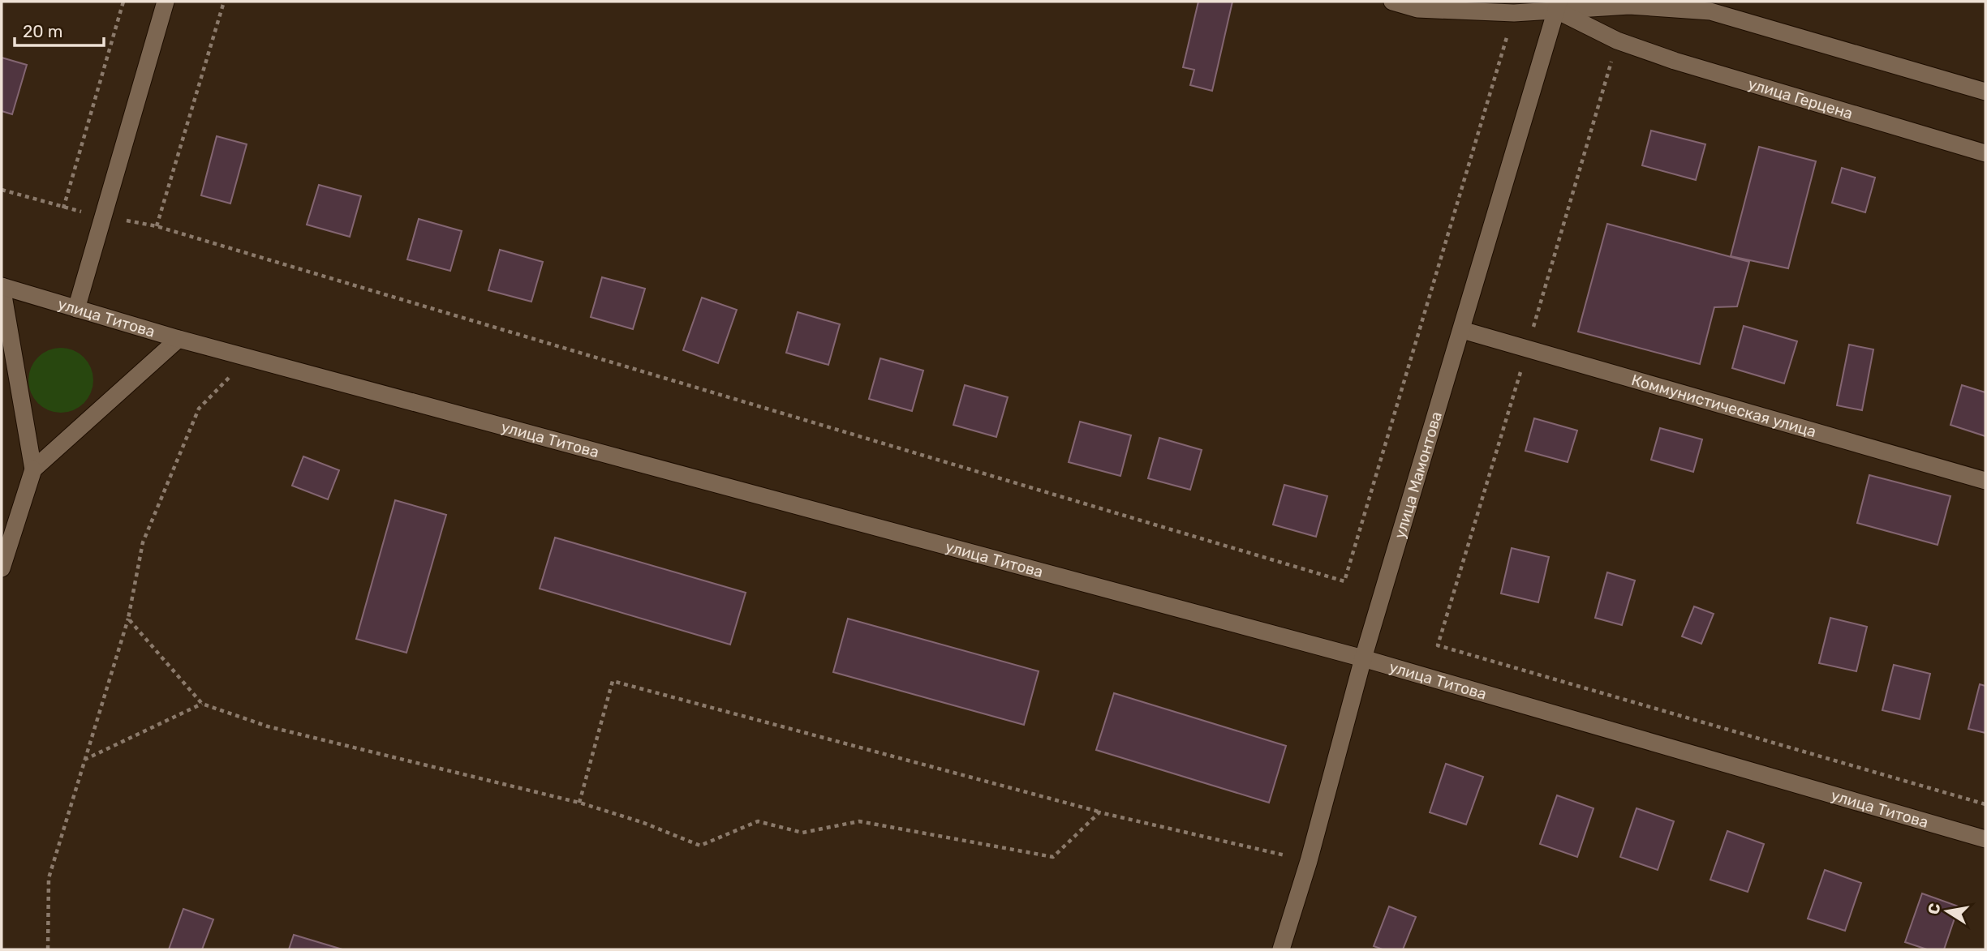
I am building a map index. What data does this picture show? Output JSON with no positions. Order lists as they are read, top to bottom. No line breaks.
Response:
{"streets":{"street":["улица Герцена","улица Титова","Коммунистическая улица","улица Мамонтова"]},"crossings":[["улица Герцена","улица Мамонтова"],["улица Титова","улица Мамонтова"],["Коммунистическая улица","улица Мамонтова"]],"scale_bar":"20 m","north":"left"}
